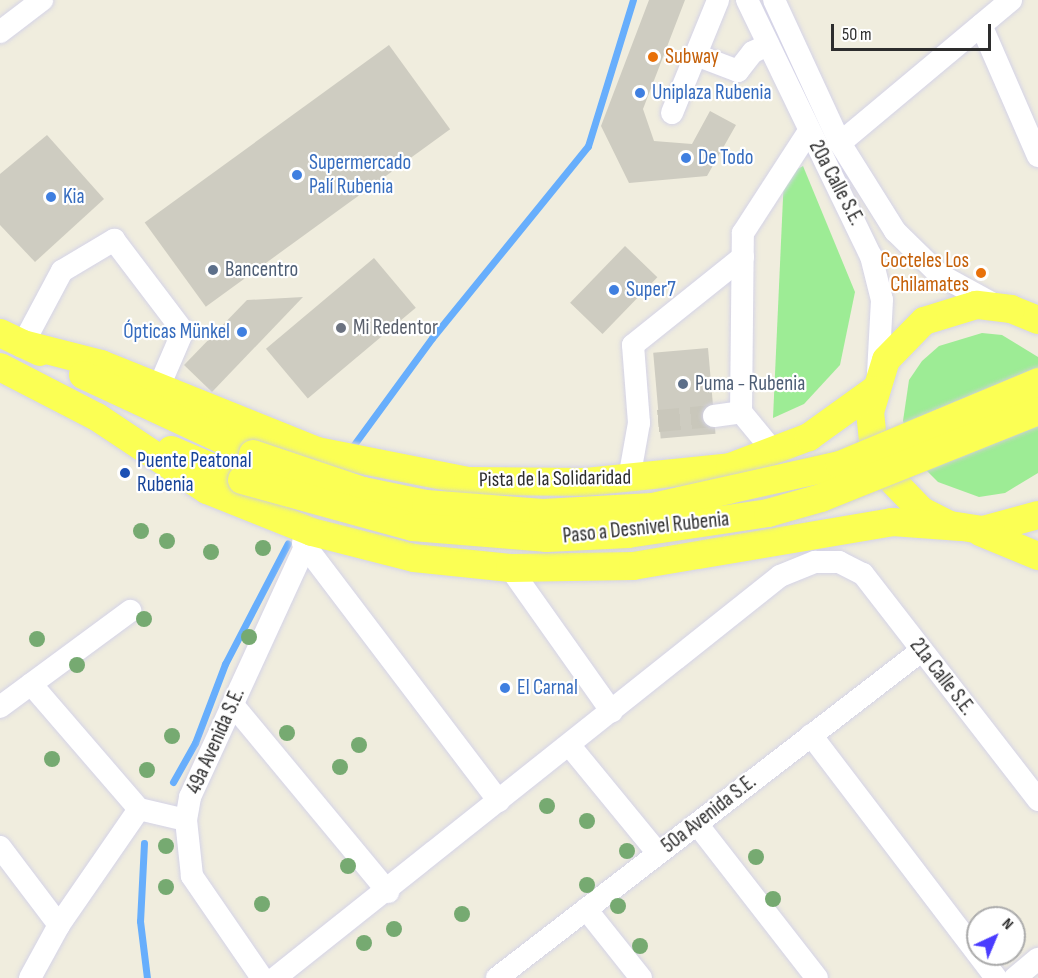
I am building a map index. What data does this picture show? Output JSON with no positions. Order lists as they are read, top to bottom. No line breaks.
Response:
{"streets":{"main road":["Pista de la Solidaridad","Paso a Desnivel Rubenia"],"street":["20a Calle S.E.","21a Calle S.E.","49a Avenida S.E.","50a Avenida S.E."]},"crossings":[["20a Calle S.E.","Pista de la Solidaridad"],["Pista de la Solidaridad","Paso a Desnivel Rubenia"],["21a Calle S.E.","50a Avenida S.E."]],"places":["Subway","Uniplaza Rubenia","De Todo","Supermercado Palí Rubenia","Kia","Bancentro","Cocteles Los Chilamates","Super7","Mi Redentor","Ópticas Münkel","Puma - Rubenia","Puente Peatonal Rubenia","El Carnal"],"scale_bar":"50 m","north":"top right"}
